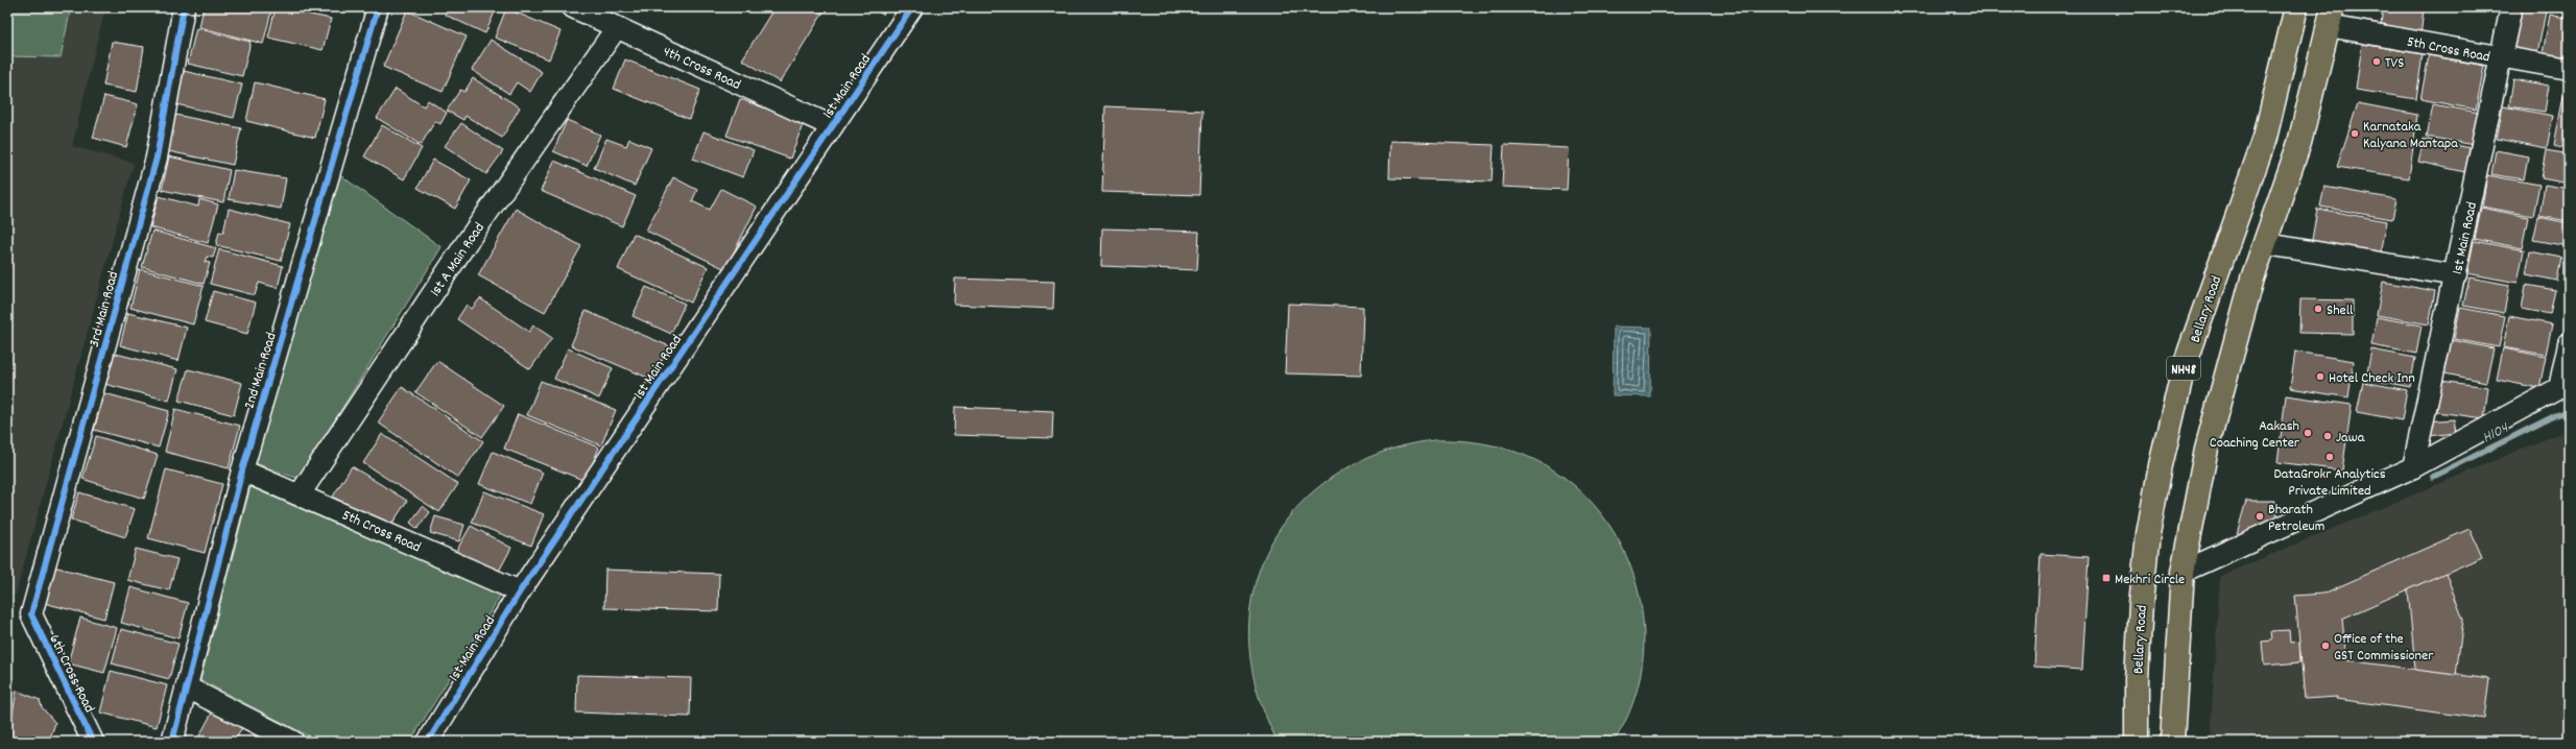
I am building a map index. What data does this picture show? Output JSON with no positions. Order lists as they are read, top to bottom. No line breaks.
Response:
{"streets":{"highway":["Bellary Road","NH48"],"street":["5th Cross Road","4th Cross Road","1st Main Road","1st A Main Road","3rd Main Road","2nd Main Road","6th Cross Road"]},"crossings":[["5th Cross Road","1st Main Road"],["5th Cross Road","1st A Main Road"],["5th Cross Road","2nd Main Road"],["4th Cross Road","1st Main Road"],["4th Cross Road","1st A Main Road"],["3rd Main Road","6th Cross Road"]],"water":["H104"],"places":{"other":["TVS","Karnataka Kalyana Mantapa","Shell","Hotel Check Inn","Aakash Coaching Center","Jawa","DataGrokr Analytics Private Limited","Bharath Petroleum","Office of the GST Commissioner"],"transit":["Mekhri Circle"]}}
